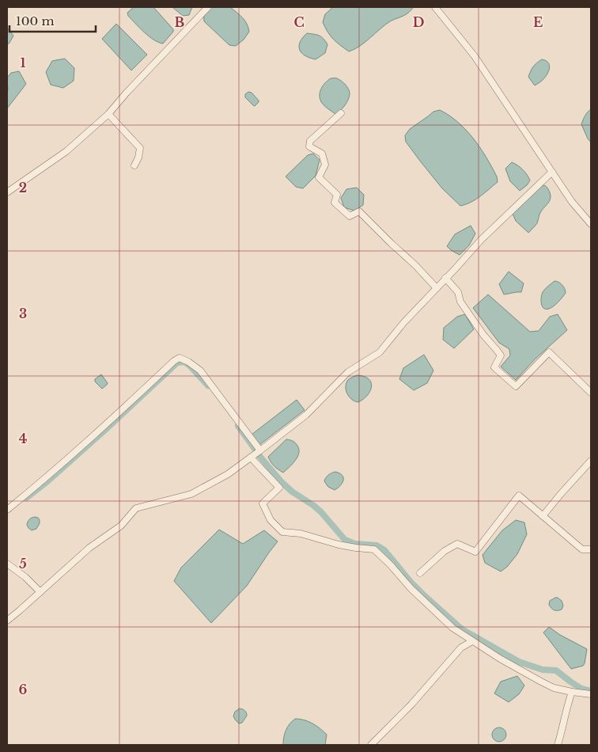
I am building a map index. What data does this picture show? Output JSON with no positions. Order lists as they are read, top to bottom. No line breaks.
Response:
{"scale_bar":"100 m","grid":{"columns":["B","C","D","E"],"rows":["1","2","3","4","5","6"]}}
